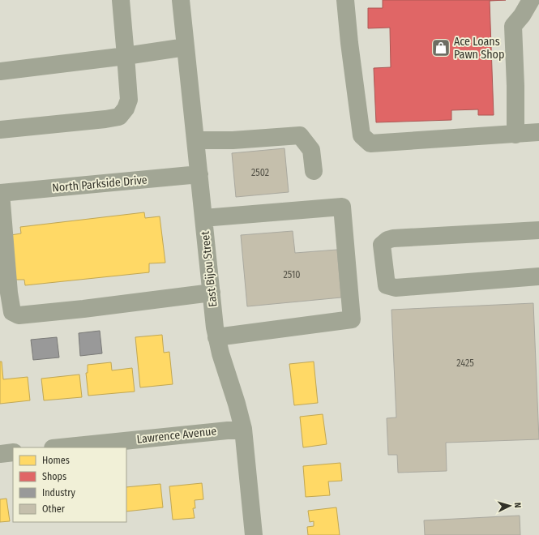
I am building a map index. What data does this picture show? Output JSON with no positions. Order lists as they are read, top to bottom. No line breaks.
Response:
{"streets":{"street":["North Parkside Drive","East Bijou Street","Lawrence Avenue"]},"crossings":[["North Parkside Drive","East Bijou Street"],["East Bijou Street","Lawrence Avenue"]],"places":{"shop":["Ace Loans Pawn Shop"]},"house_numbers":["2502","2510","2425"],"legend":["Homes","Shops","Industry","Other"],"north":"right"}
